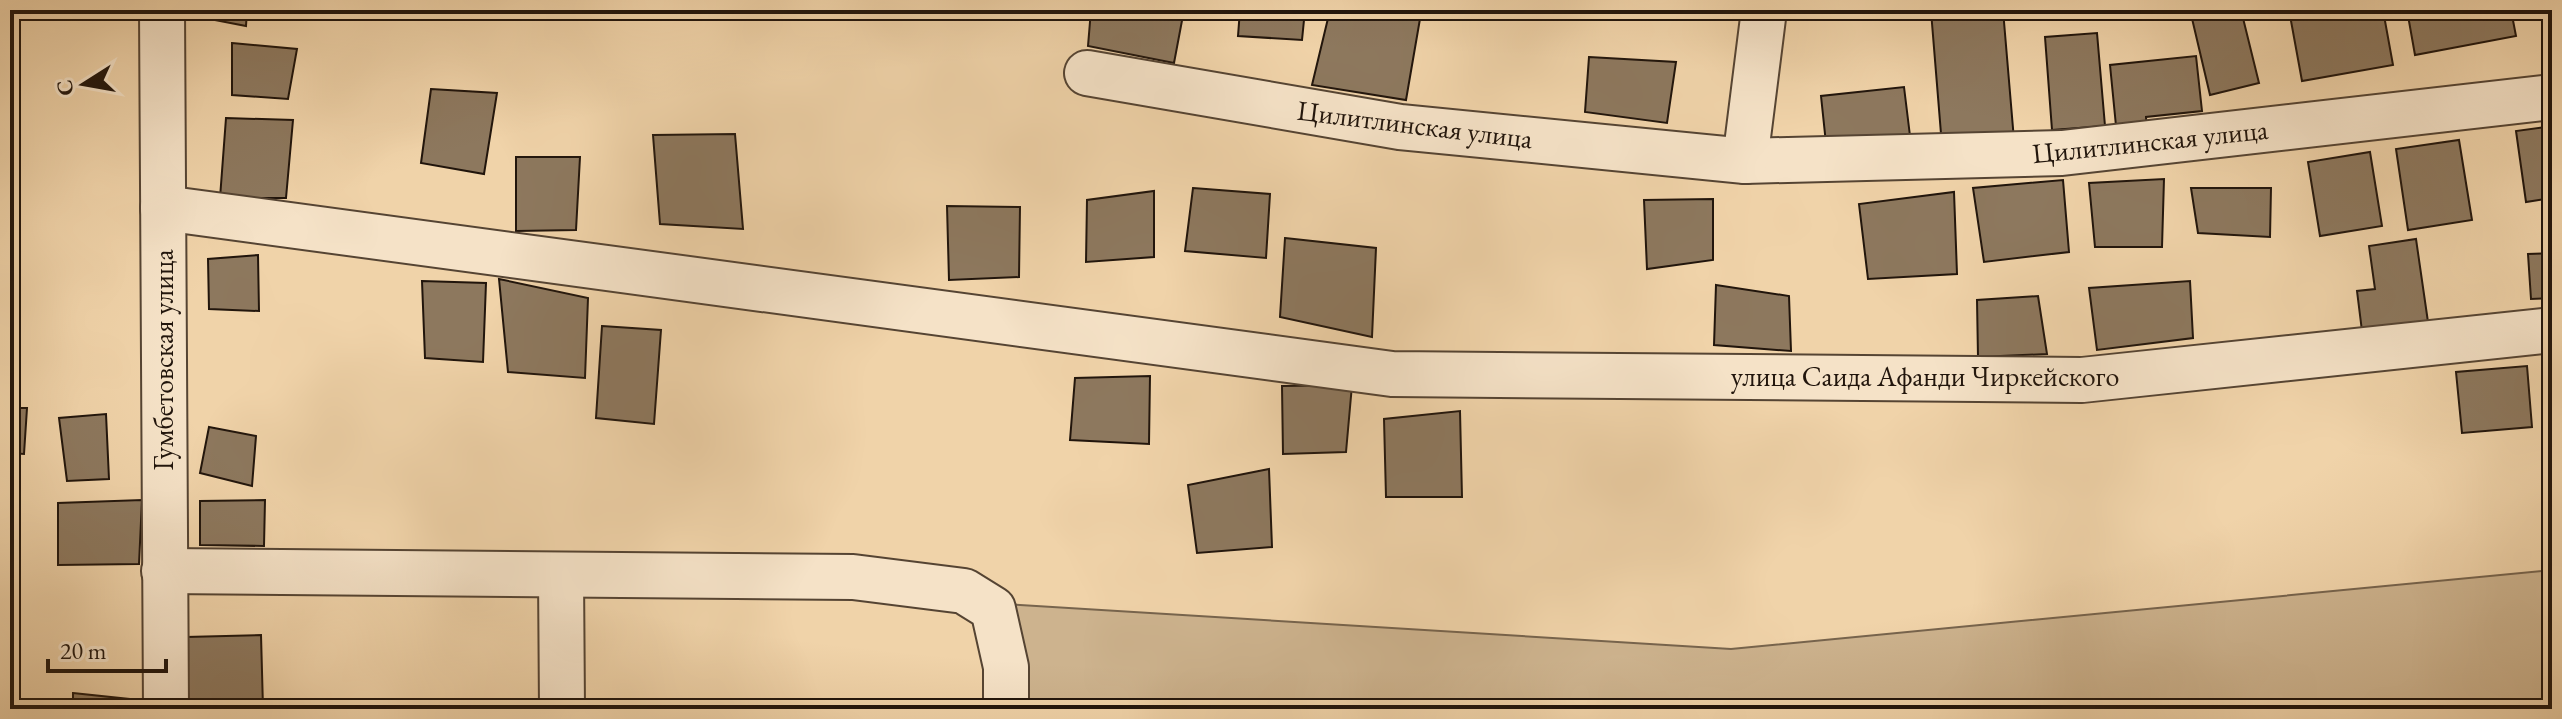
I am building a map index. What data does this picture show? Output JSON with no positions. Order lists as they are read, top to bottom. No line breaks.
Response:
{"streets":{"street":["Цилитлинская улица","Гумбетовская улица","улица Саида Афанди Чиркейского"]},"crossings":[["Гумбетовская улица","улица Саида Афанди Чиркейского"]],"scale_bar":"20 m","north":"left"}
